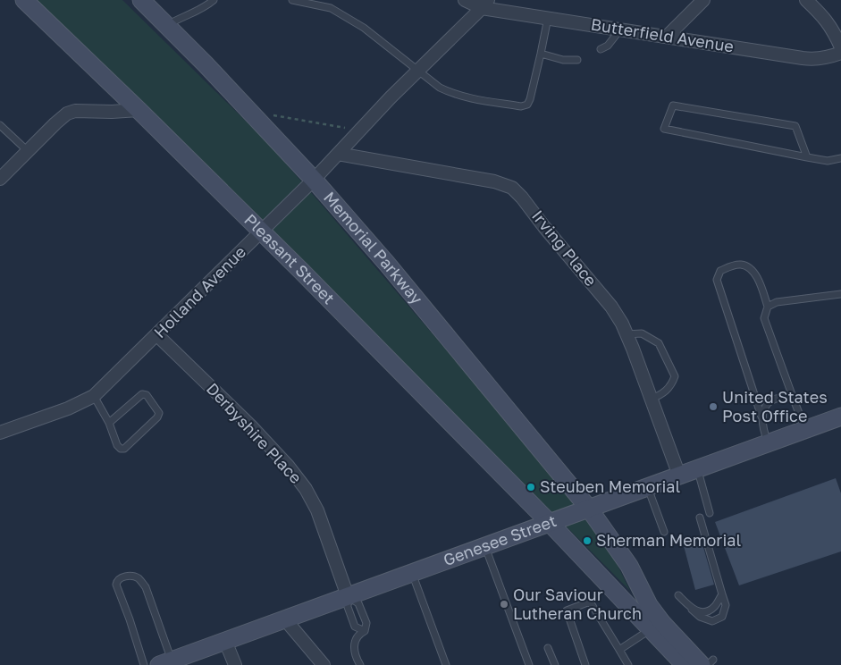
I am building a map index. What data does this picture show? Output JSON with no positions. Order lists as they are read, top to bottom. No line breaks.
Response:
{"streets":{"street":["Butterfield Avenue","Memorial Parkway","Irving Place","Pleasant Street","Holland Avenue","Derbyshire Place","Genesee Street"]},"crossings":[["Butterfield Avenue","Holland Avenue"],["Memorial Parkway","Pleasant Street"],["Memorial Parkway","Holland Avenue"],["Memorial Parkway","Genesee Street"],["Irving Place","Holland Avenue"],["Irving Place","Genesee Street"],["Pleasant Street","Holland Avenue"],["Pleasant Street","Genesee Street"],["Holland Avenue","Derbyshire Place"],["Derbyshire Place","Genesee Street"]],"places":["United States Post Office","Steuben Memorial","Sherman Memorial","Our Saviour Lutheran Church"]}
